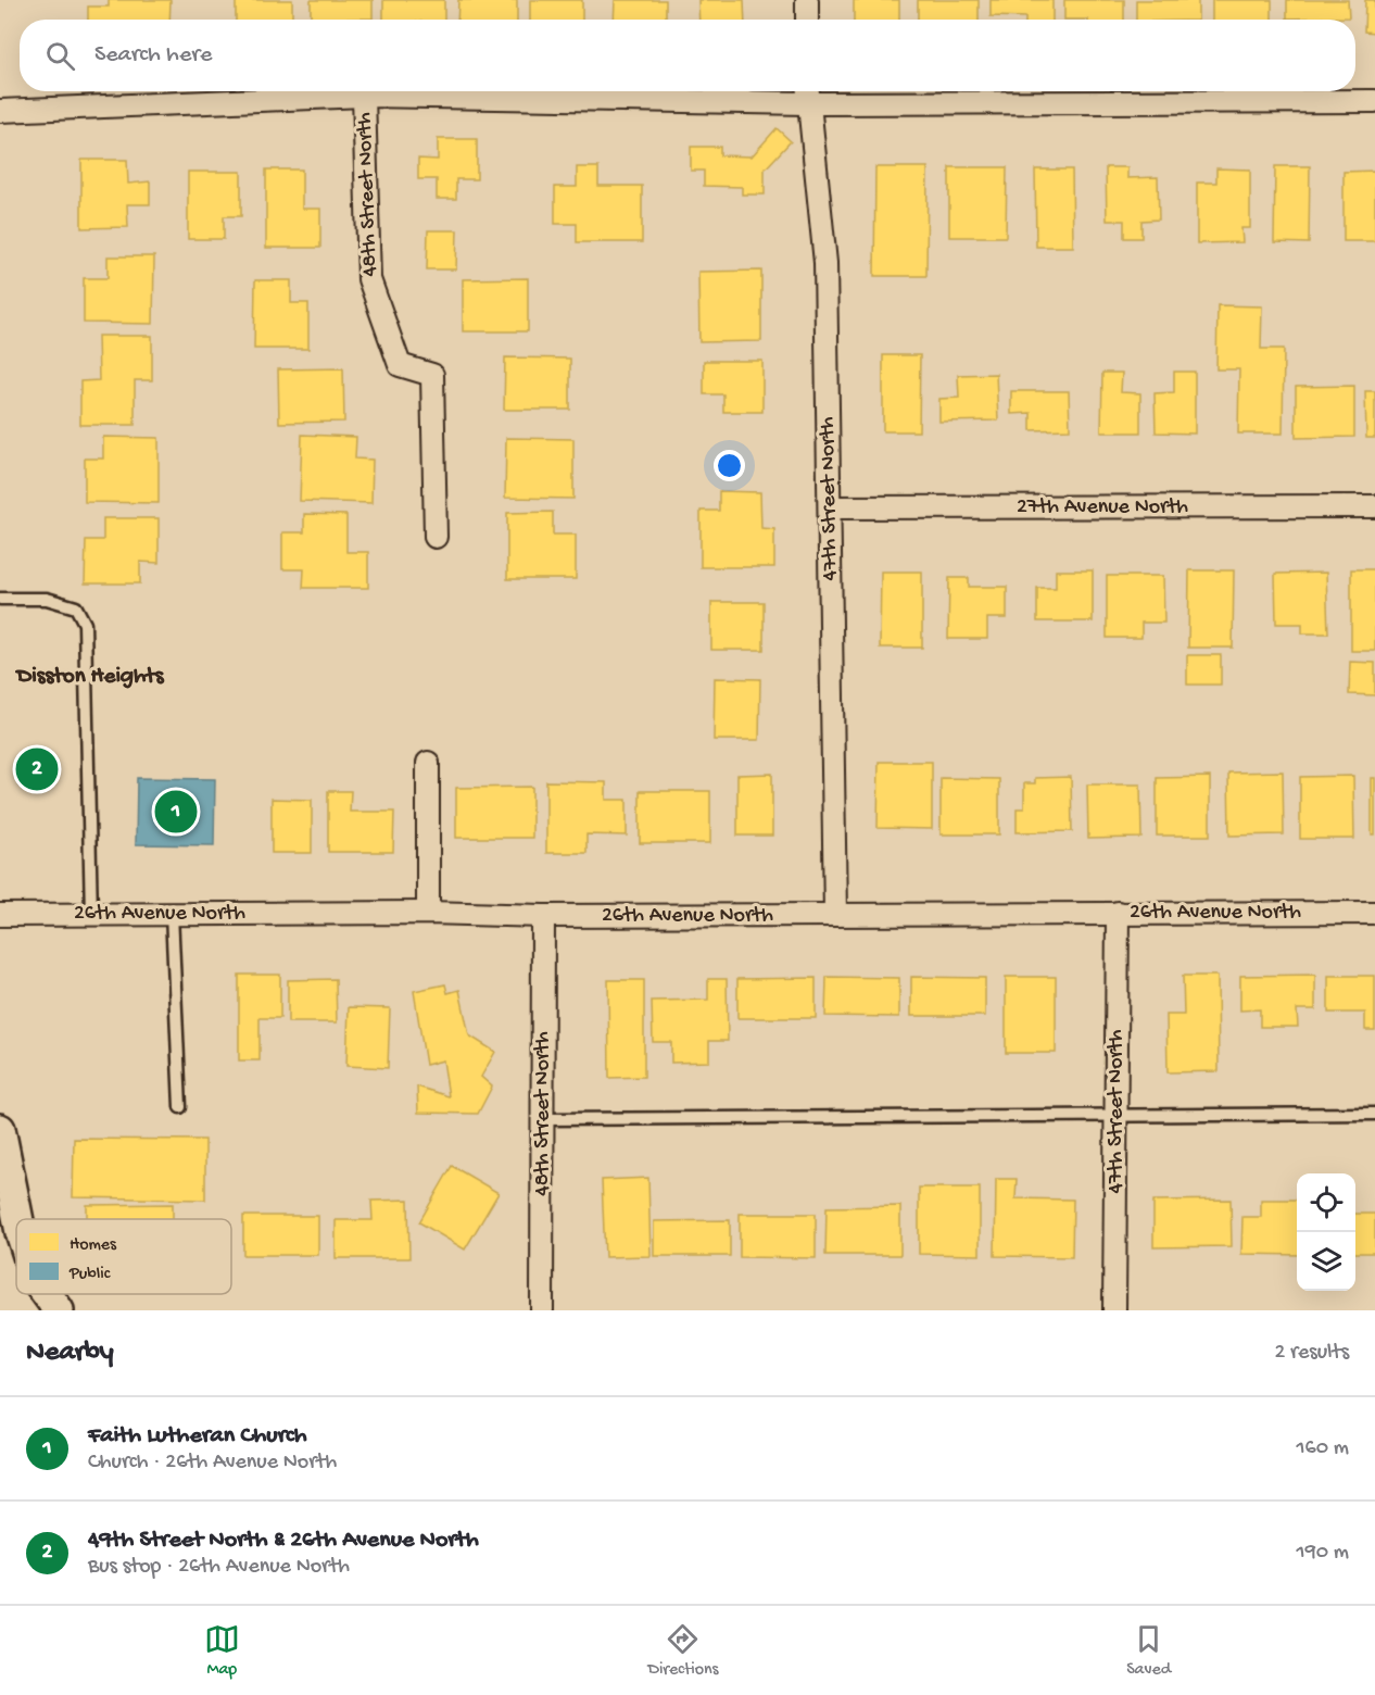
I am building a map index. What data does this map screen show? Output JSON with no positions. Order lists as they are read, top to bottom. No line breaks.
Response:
{"streets":{"street":["48th Street North","47th Street North","27th Avenue North","26th Avenue North"]},"crossings":[["48th Street North","26th Avenue North"],["47th Street North","27th Avenue North"],["47th Street North","26th Avenue North"]],"districts":["Disston Heights"],"legend":["Homes","Public"],"page":{"search":"Search here","pins":["2","1"],"heading":["Nearby","2 results"],"list":[{"mark":"1","name":"Faith Lutheran Church","note":"Church · 26th Avenue North","value":"160 m"},{"mark":"2","name":"49th Street North & 26th Avenue North","note":"Bus stop · 26th Avenue North","value":"190 m"}],"nav":["Map","Directions","Saved"]}}
